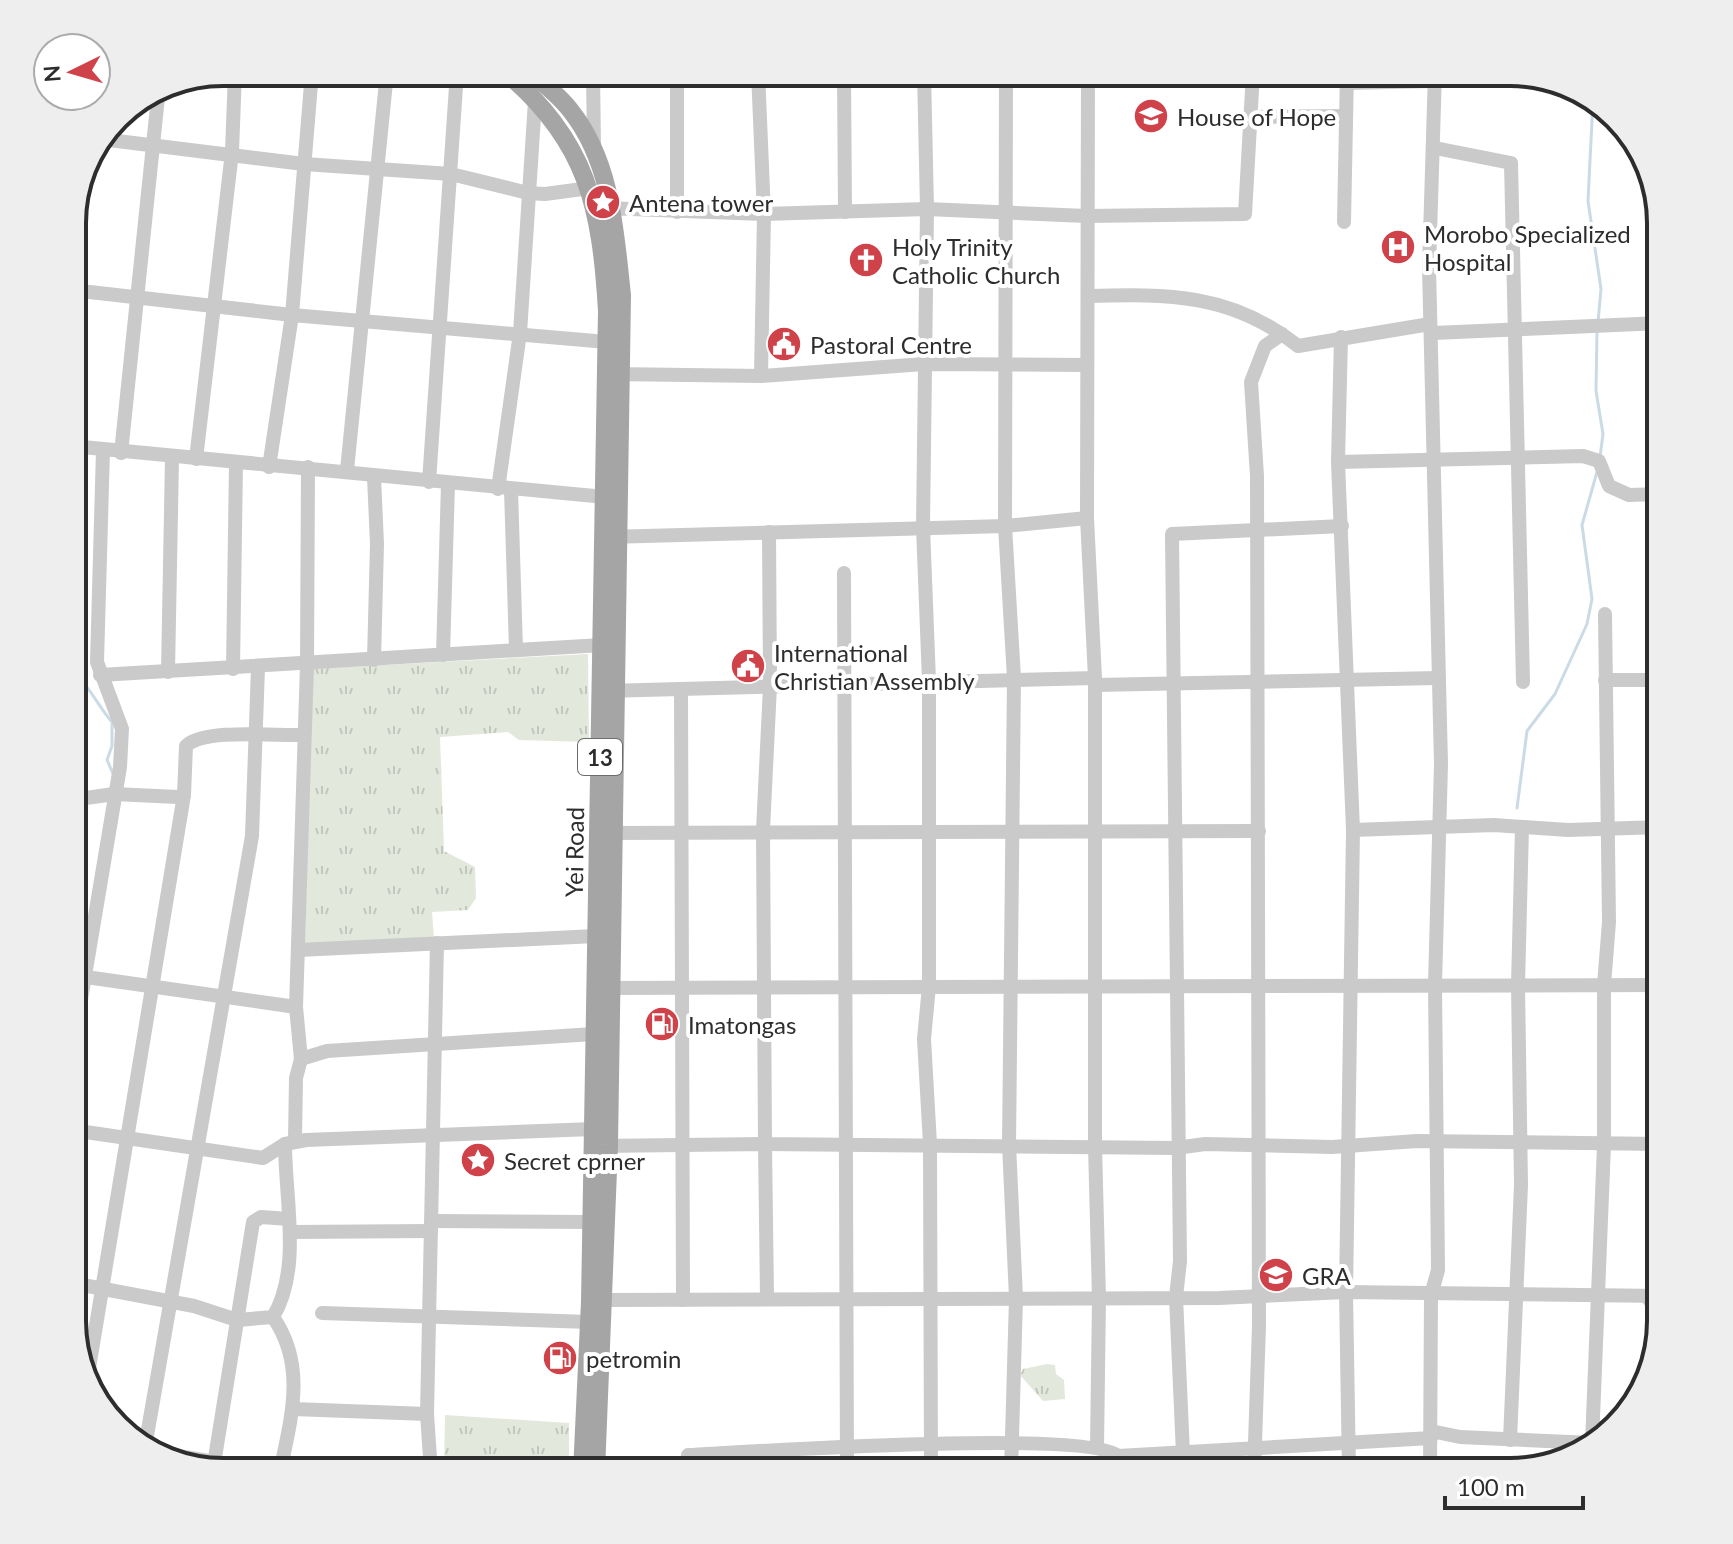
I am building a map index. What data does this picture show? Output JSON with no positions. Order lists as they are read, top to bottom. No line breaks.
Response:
{"streets":{"main road":["Yei Road"]},"places":{"school or university":["House of Hope","GRA"],"place":["Antena tower","Secret cprner"],"hospital":["Morobo Specialized Hospital"],"church":["Holy Trinity Catholic Church"],"public building":["Pastoral Centre","International Christian Assembly"],"fuel station":["Imatongas","petromin"]},"scale_bar":"100 m","north":"left"}
